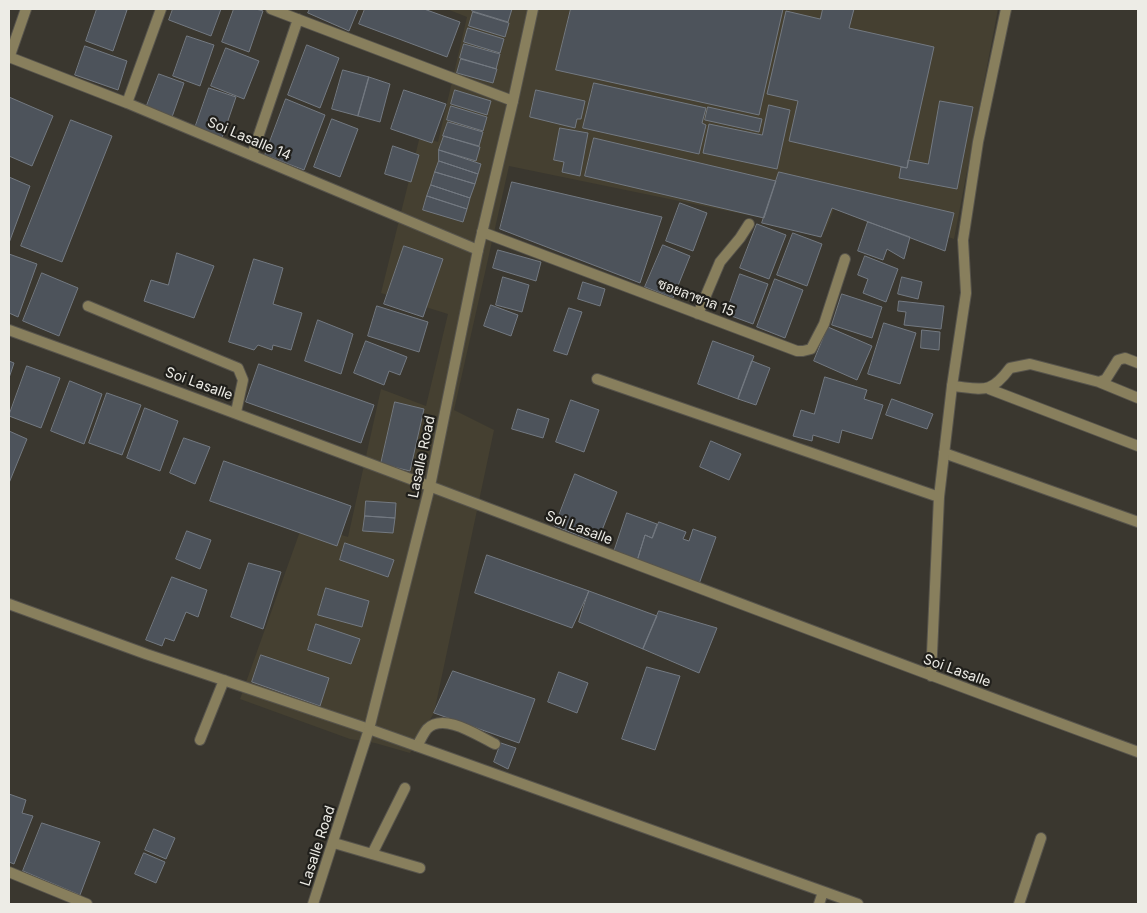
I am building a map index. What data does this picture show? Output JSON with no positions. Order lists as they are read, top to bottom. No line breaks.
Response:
{"streets":{"street":["Soi Lasalle 14","ซอยลาซาล 15","Soi Lasalle","Lasalle Road"]},"crossings":[["Soi Lasalle 14","Lasalle Road"],["ซอยลาซาล 15","Lasalle Road"],["Soi Lasalle","Lasalle Road"]]}
